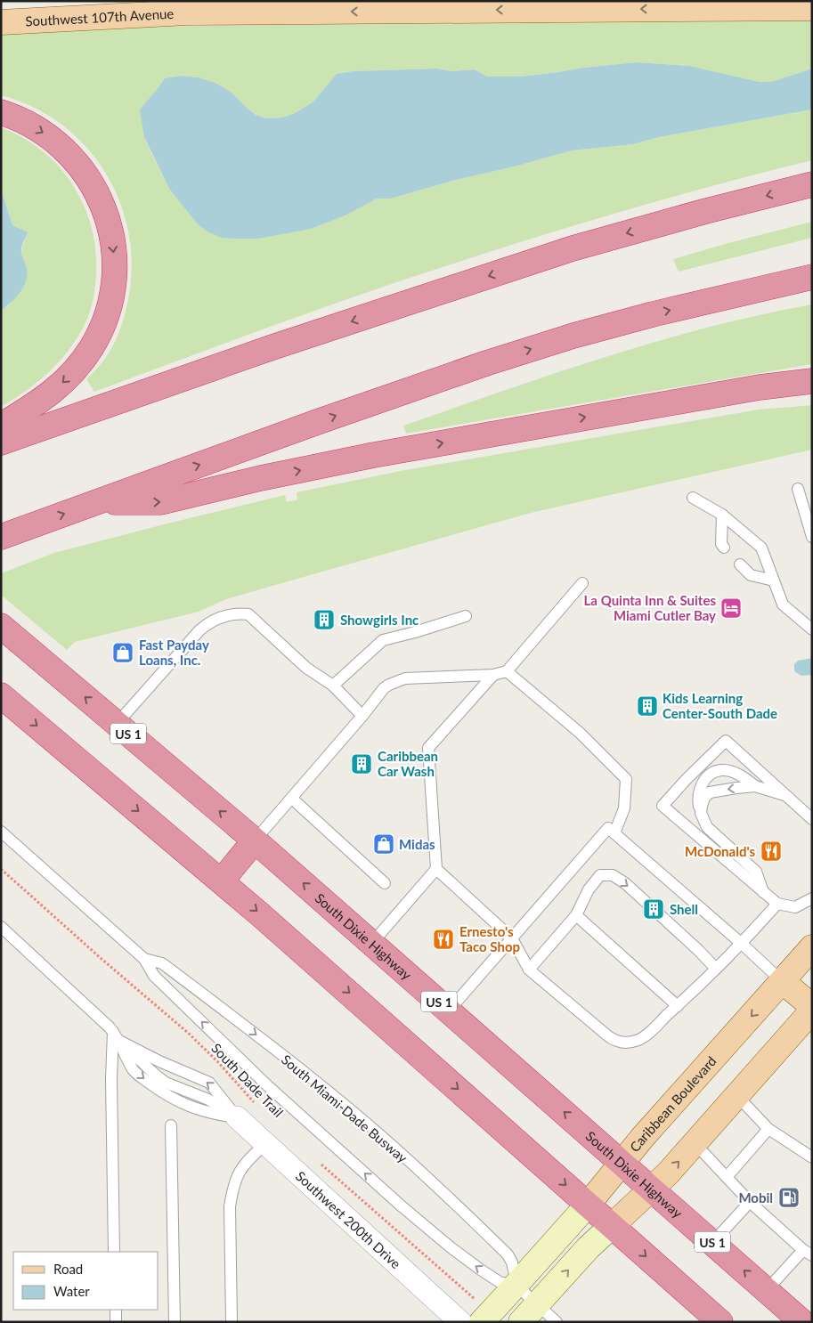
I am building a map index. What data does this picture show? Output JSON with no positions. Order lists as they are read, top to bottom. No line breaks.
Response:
{"streets":{"highway":["US 1","South Dixie Highway"],"main road":["Southwest 107th Avenue","Caribbean Boulevard"],"street":["Southwest 200th Drive"],"lane":["South Miami-Dade Busway"],"path":["South Dade Trail"]},"crossings":[["South Dixie Highway","Caribbean Boulevard"],["Caribbean Boulevard","South Miami-Dade Busway"]],"one_way":["Southwest 107th Avenue"],"places":{"hotel":["La Quinta Inn & Suites Miami Cutler Bay"],"building":["Showgirls Inc","Kids Learning Center-South Dade","Caribbean Car Wash","Shell"],"shop":["Fast Payday Loans, Inc.","Midas"],"restaurant":["McDonald's","Ernesto's Taco Shop"],"fuel station":["Mobil"]},"legend":["Road","Water"]}
